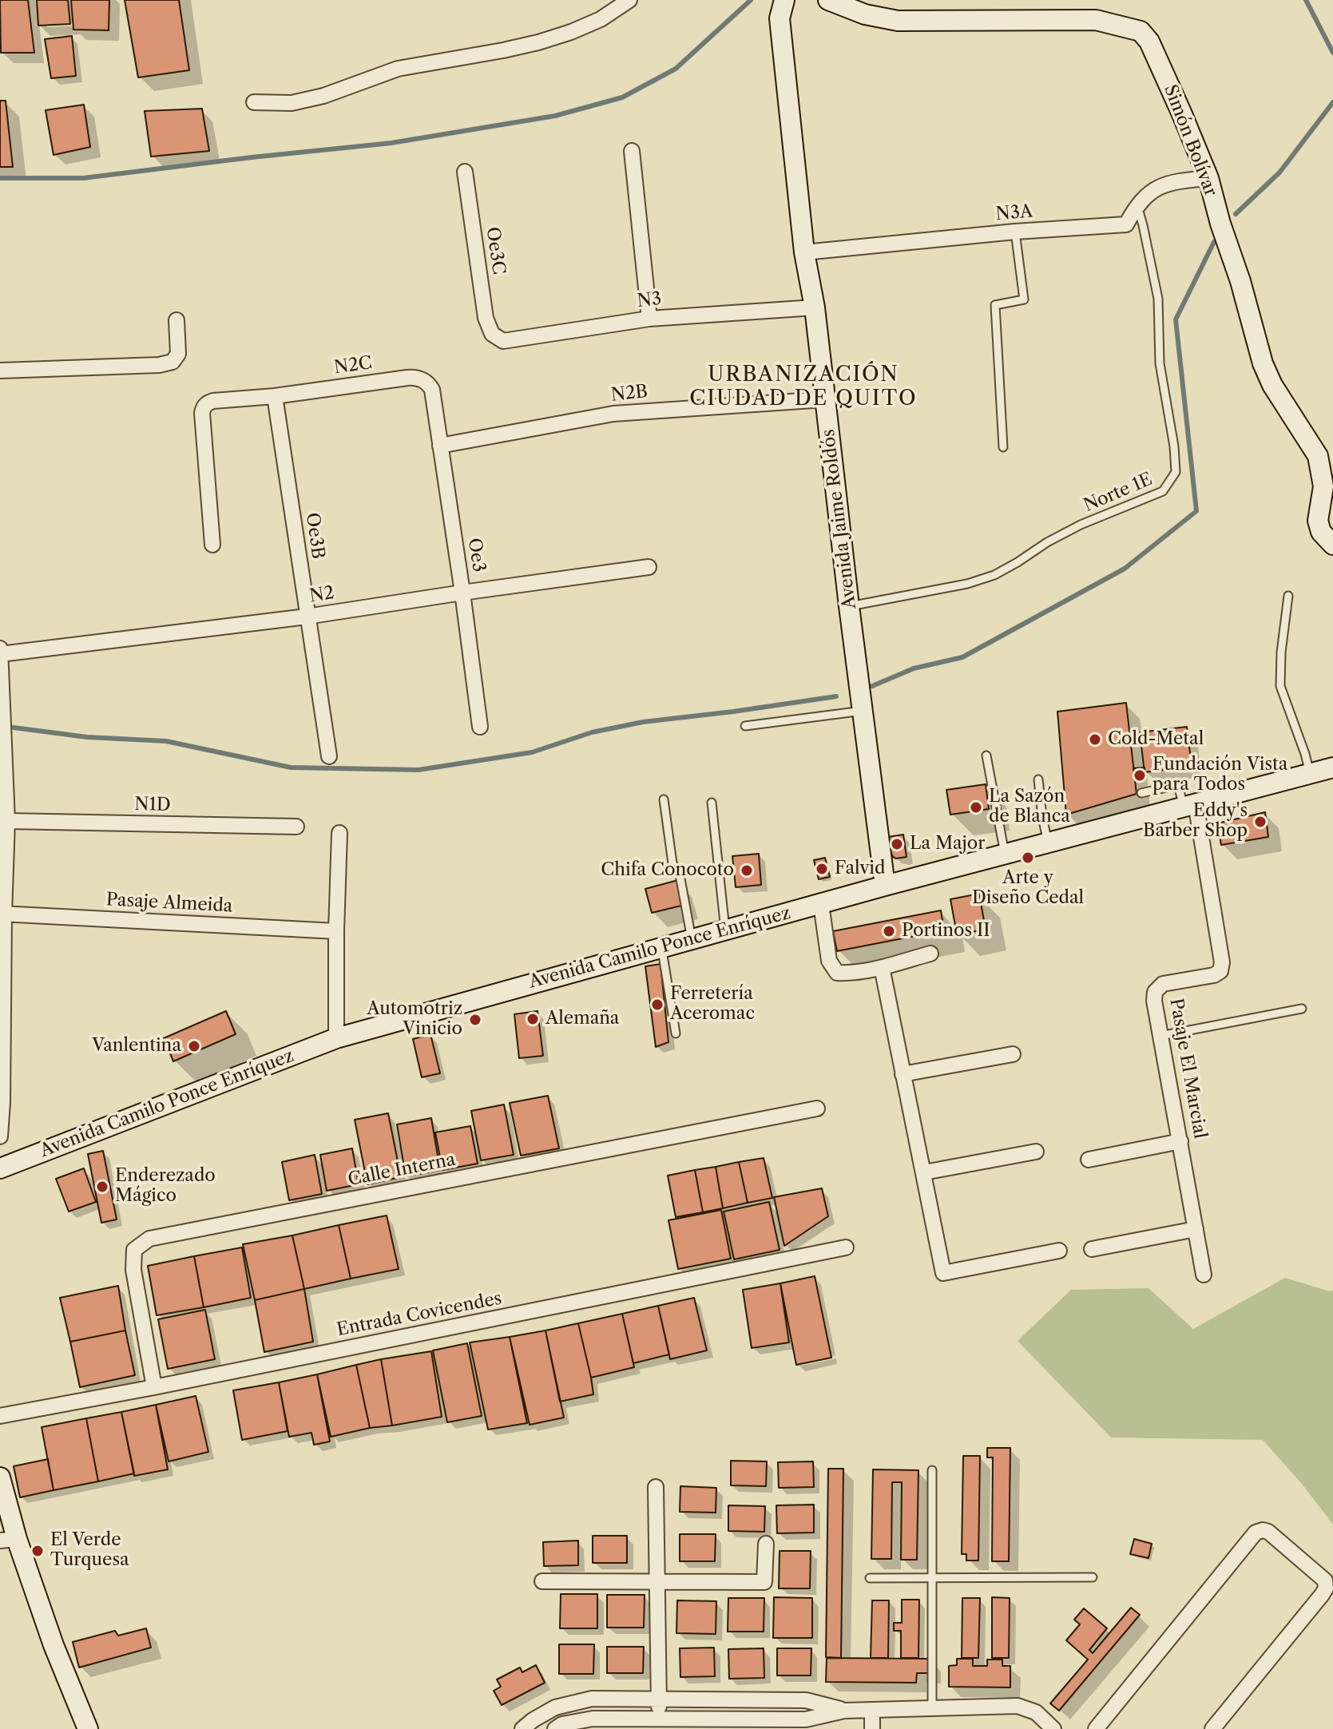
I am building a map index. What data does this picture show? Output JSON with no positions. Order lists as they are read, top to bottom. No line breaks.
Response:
{"streets":{"street":["Simón Bolívar","N3A","Oe3C","N3","N2C","N2B","Avenida Jaime Roldós","Oe3B","Oe3","N2","N1D","Pasaje Almeida","Avenida Camilo Ponce Enríquez","Pasaje El Marcial","Calle Interna","Entrada Covicendes"],"lane":["Norte 1E"]},"crossings":[["Simón Bolívar","N3A"],["N3A","Norte 1E"],["N3A","Avenida Jaime Roldós"],["Oe3C","N3"],["N3","Avenida Jaime Roldós"],["N2C","Oe3B"],["N2C","Oe3"],["N2B","Avenida Jaime Roldós"],["N2B","Oe3"],["Norte 1E","Avenida Jaime Roldós"],["Avenida Jaime Roldós","Avenida Camilo Ponce Enríquez"],["Oe3B","N2"],["Oe3","N2"],["Avenida Camilo Ponce Enríquez","Pasaje El Marcial"],["Calle Interna","Entrada Covicendes"]],"districts":["URBANIZACIÓN CIUDAD DE QUITO"],"places":["Cold-Metal","Fundación Vista para Todos","La Sazón de Blanca","Eddy's Barber Shop","La Major","Arte y Diseño Cedal","Falvid","Chifa Conocoto","Portinos II","Ferretería Aceromac","Alemaña","Automotriz Vinicio","Vanlentina","Enderezado Mágico","El Verde Turquesa"]}
